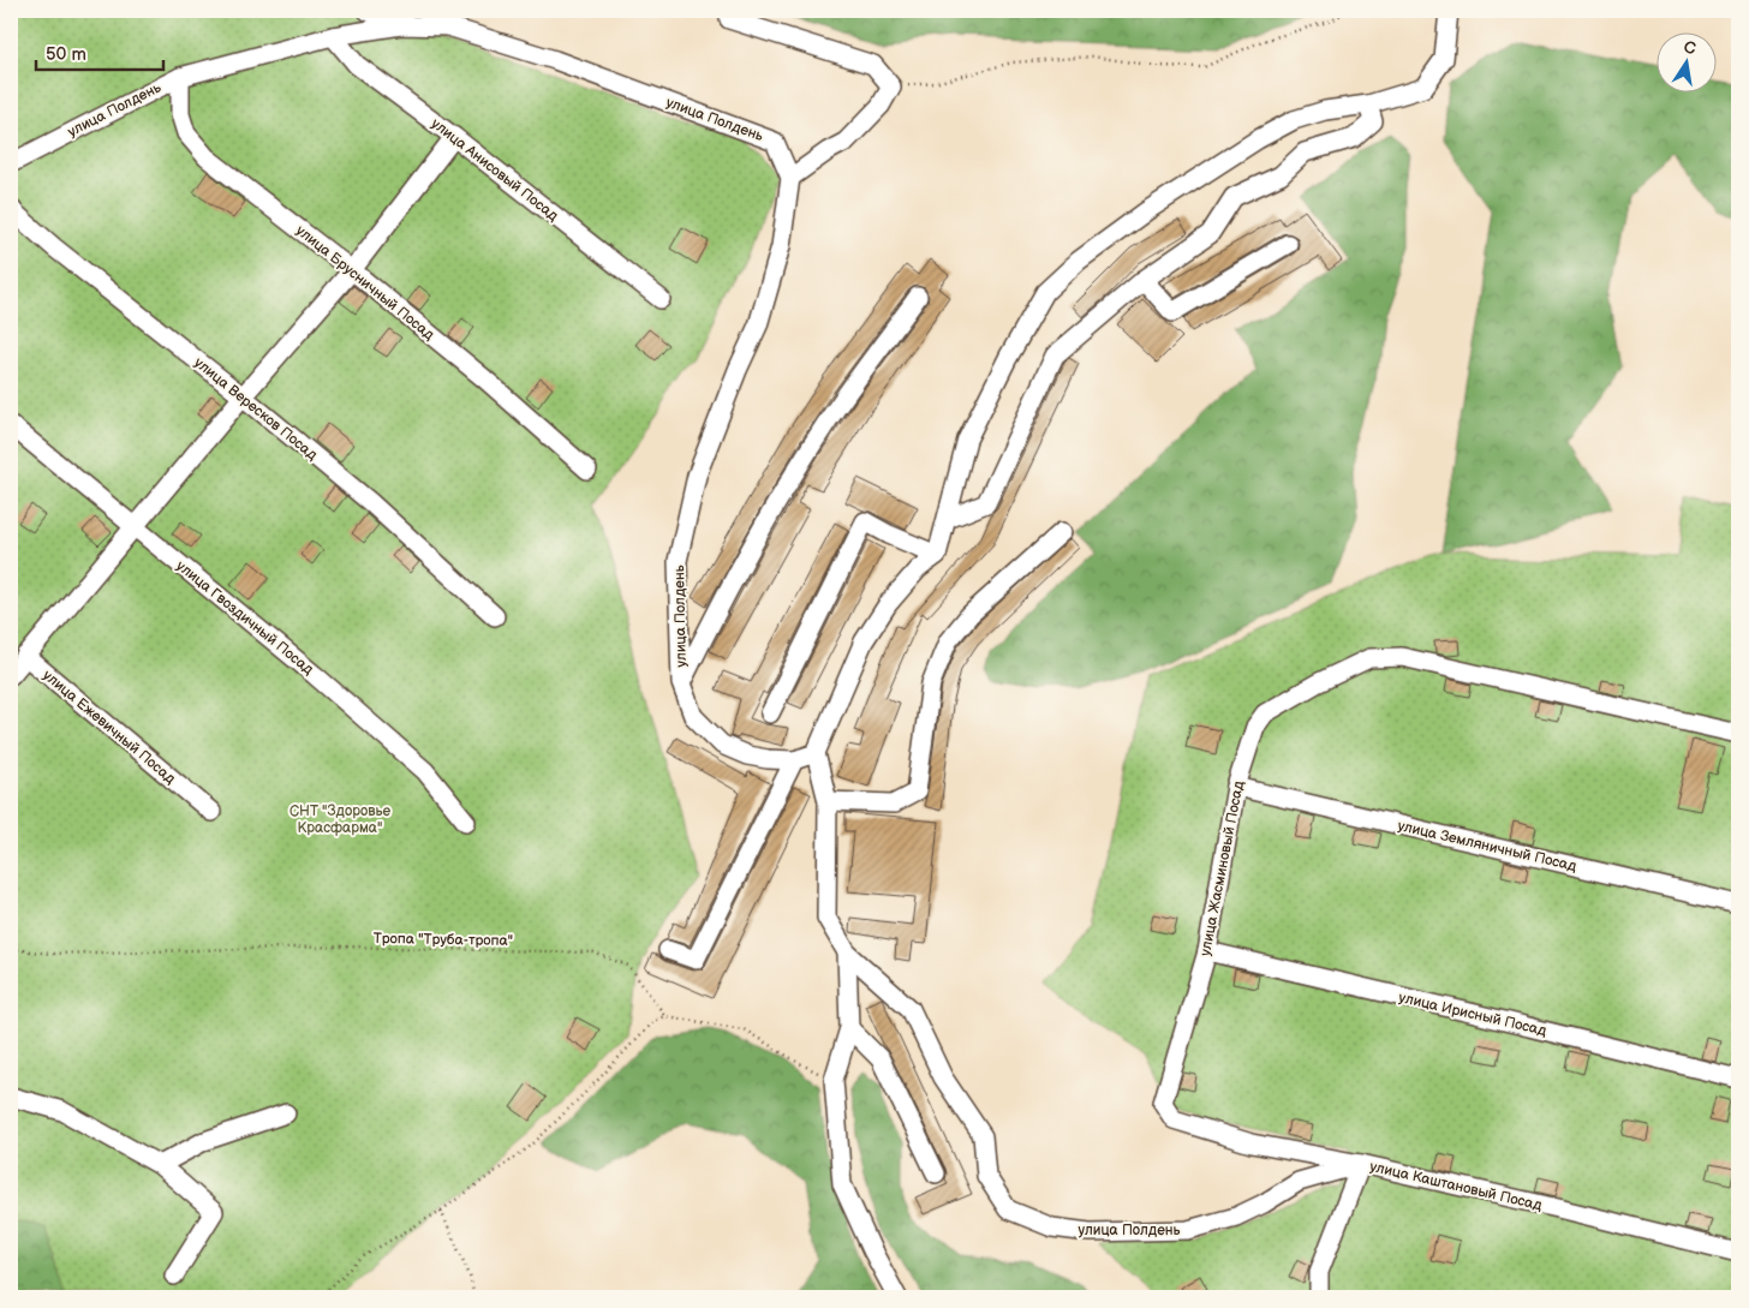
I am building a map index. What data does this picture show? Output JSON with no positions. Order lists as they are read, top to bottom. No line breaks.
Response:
{"streets":{"street":["улица Полдень","улица Анисовый Посад","улица Брусничный Посад","улица Вересков Посад","улица Гвоздичный Посад","улица Ежевичный Посад","улица Земляничный Посад","улица Жасминовый Посад","улица Ирисный Посад","улица Каштановый Посад"],"path":["Тропа \"Труба-тропа\""]},"crossings":[["улица Полдень","улица Анисовый Посад"],["улица Полдень","улица Брусничный Посад"],["улица Полдень","улица Каштановый Посад"],["улица Земляничный Посад","улица Жасминовый Посад"],["улица Жасминовый Посад","улица Ирисный Посад"],["улица Жасминовый Посад","улица Каштановый Посад"]],"parks":["СНТ \"Здоровье Красфарма\""],"scale_bar":"50 m","north":"top"}
